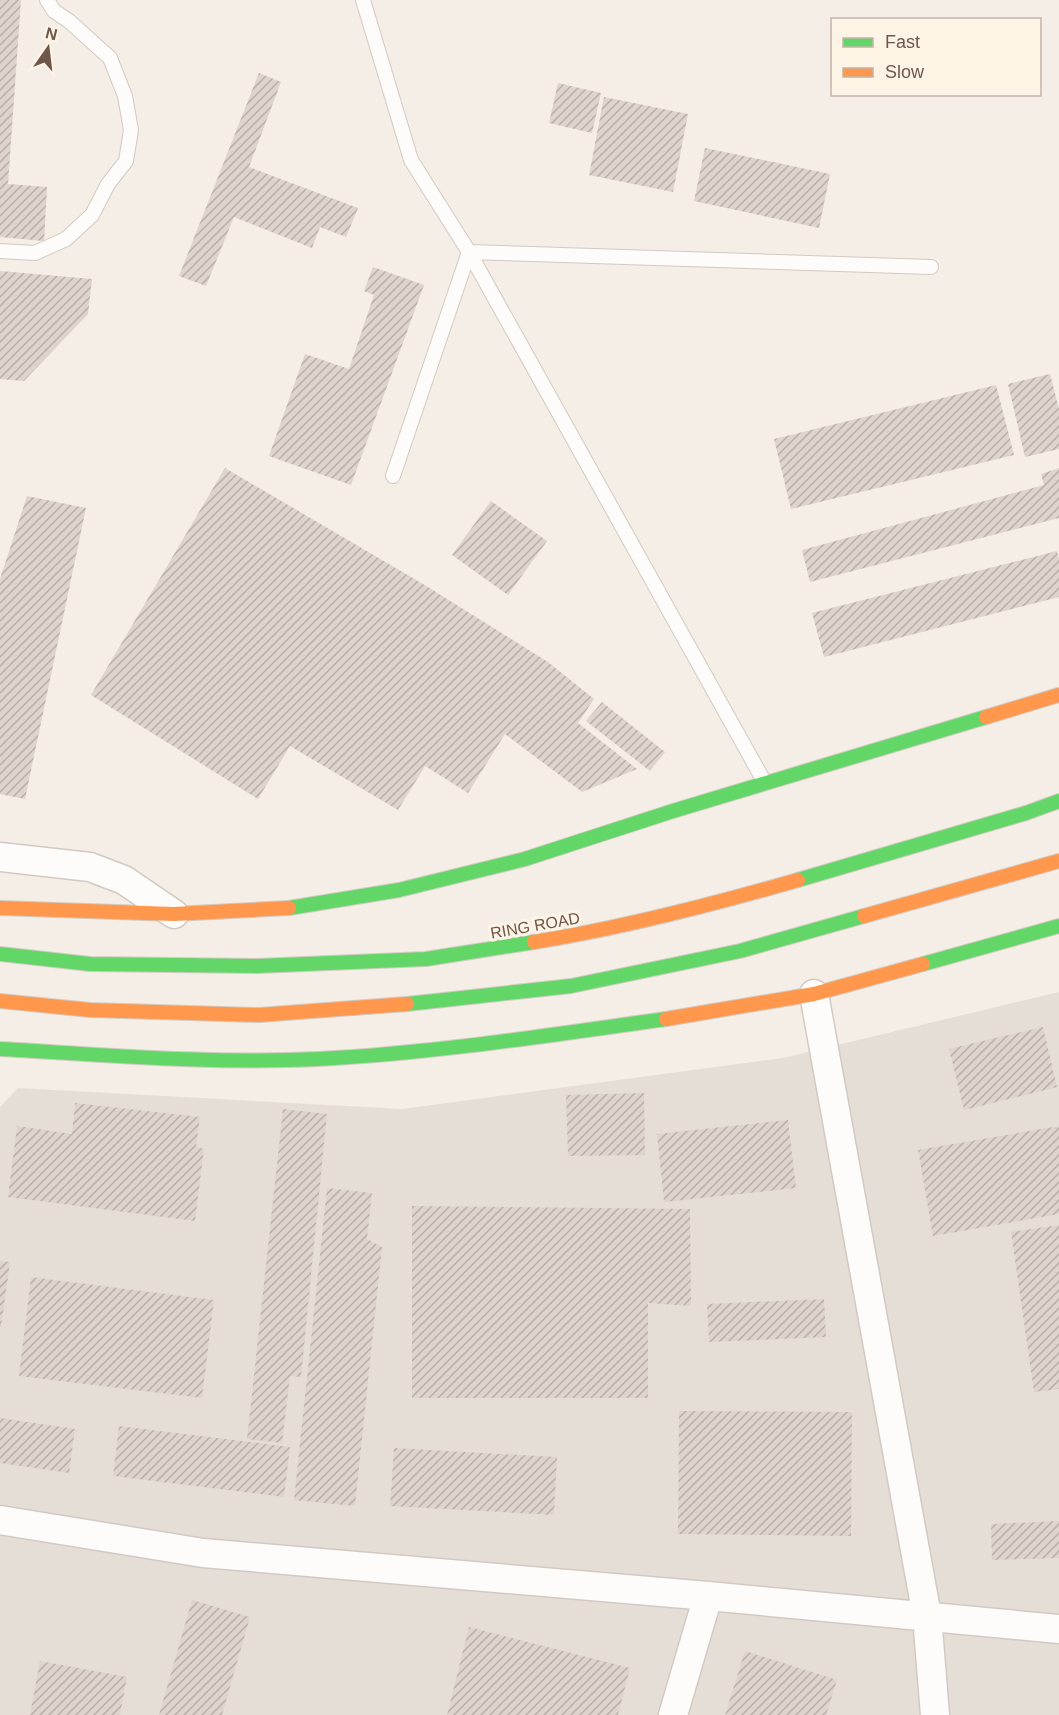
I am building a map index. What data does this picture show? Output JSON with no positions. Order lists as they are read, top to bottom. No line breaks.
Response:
{"streets":{"main road":["RING ROAD"]},"legend":["Fast","Slow"],"north":"top"}
